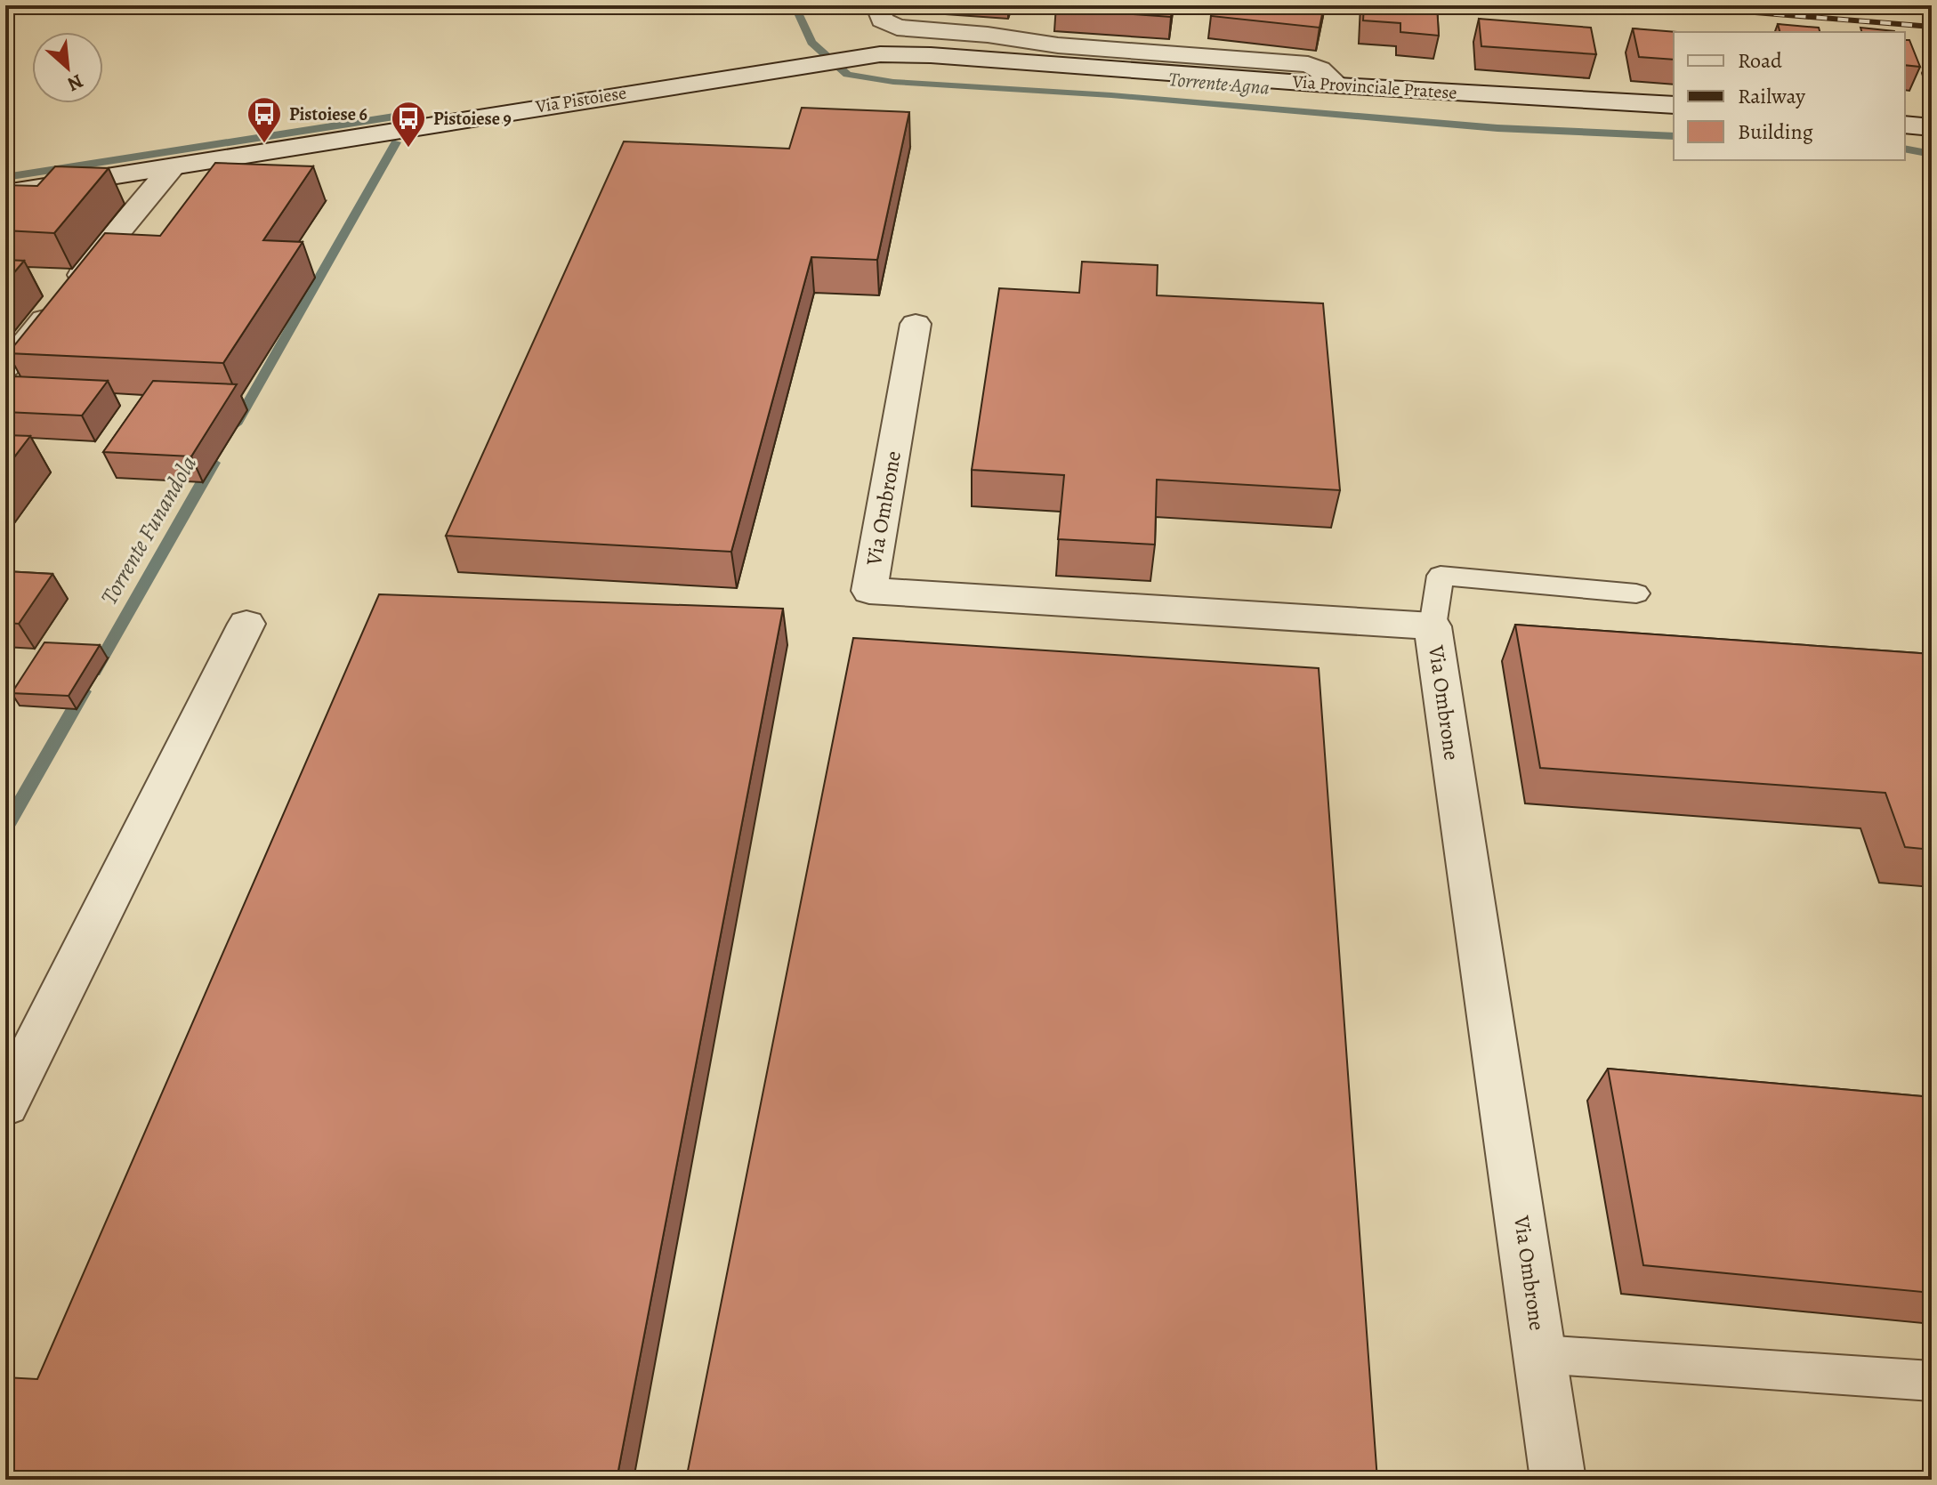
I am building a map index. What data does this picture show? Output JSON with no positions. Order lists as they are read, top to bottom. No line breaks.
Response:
{"streets":{"street":["Via Provinciale Pratese","Via Pistoiese","Via Ombrone"]},"crossings":[["Via Provinciale Pratese","Via Pistoiese"]],"water":["Torrente Agna","Torrente Funandola"],"places":{"bus stop":["Pistoiese 6","Pistoiese 9"]},"legend":["Road","Railway","Building"],"north":"bottom right"}
